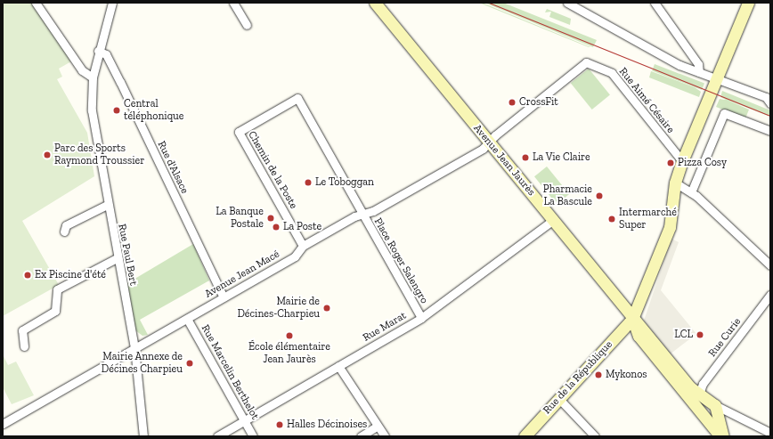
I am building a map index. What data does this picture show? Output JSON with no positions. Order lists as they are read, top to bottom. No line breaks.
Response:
{"streets":{"main road":["Avenue Jean Jaurès","Rue de la République"],"street":["Rue Aimé Césaire","Rue d'Alsace","Chemin de la Poste","Rue Paul Bert","Place Roger Salengro","Avenue Jean Macé","Rue Marat","Rue Curie","Rue Marcelin Berthelot"]},"crossings":[["Rue Aimé Césaire","Avenue Jean Jaurès"],["Rue Aimé Césaire","Avenue Jean Macé"],["Avenue Jean Jaurès","Avenue Jean Macé"],["Avenue Jean Jaurès","Rue Marat"],["Avenue Jean Jaurès","Rue Curie"],["Avenue Jean Jaurès","Rue de la République"],["Rue d'Alsace","Rue Paul Bert"],["Rue d'Alsace","Avenue Jean Macé"],["Chemin de la Poste","Place Roger Salengro"],["Chemin de la Poste","Avenue Jean Macé"],["Rue Paul Bert","Avenue Jean Macé"],["Place Roger Salengro","Avenue Jean Macé"],["Place Roger Salengro","Rue Marat"],["Avenue Jean Macé","Rue Marcelin Berthelot"],["Rue Marat","Rue Marcelin Berthelot"]],"places":["CrossFit","Central téléphonique","Parc des Sports Raymond Troussier","La Vie Claire","Pizza Cosy","Le Toboggan","Pharmacie La Bascule","La Banque Postale","Intermarché Super","La Poste","Ex Piscine d'été","Mairie de Décines-Charpieu","LCL","École élémentaire Jean Jaurès","Mairie Annexe de Décines Charpieu","Mykonos","Halles Décinoises"]}
